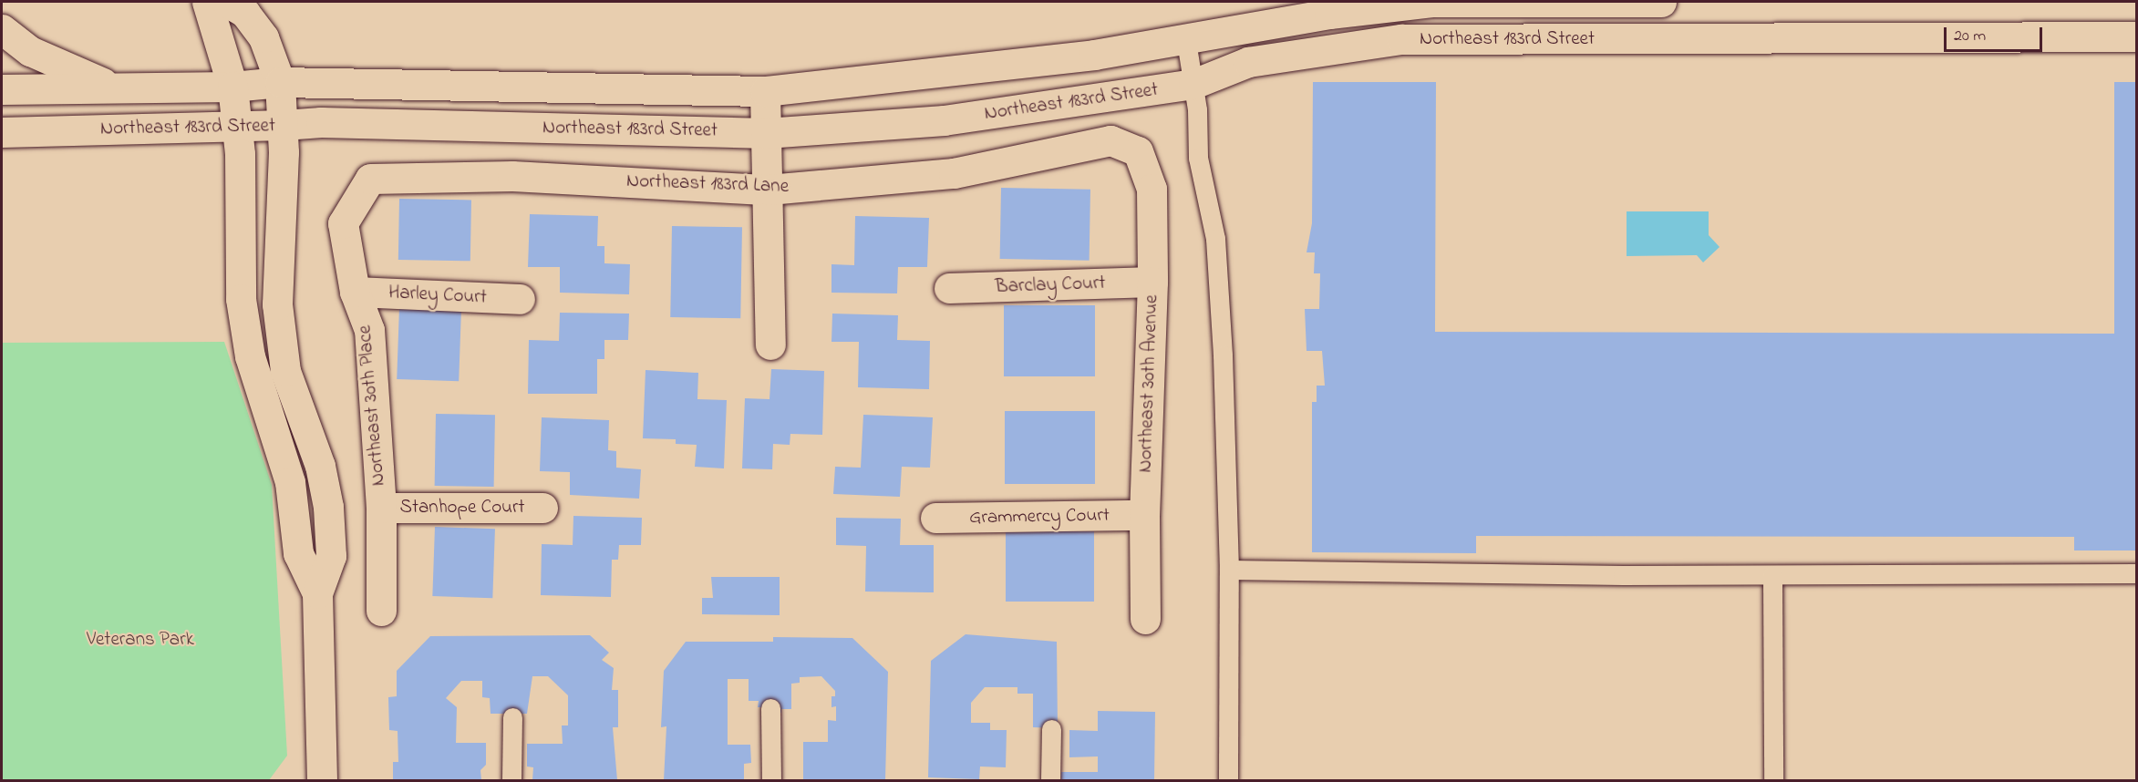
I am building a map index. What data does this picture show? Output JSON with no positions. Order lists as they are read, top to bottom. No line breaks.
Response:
{"streets":{"street":["Northeast 183rd Street","Northeast 183rd Lane","Barclay Court","Harley Court","Northeast 30th Avenue","Northeast 30th Place","Stanhope Court","Grammercy Court"]},"crossings":[["Northeast 183rd Lane","Northeast 30th Avenue"],["Northeast 183rd Lane","Northeast 30th Place"],["Barclay Court","Northeast 30th Avenue"],["Harley Court","Northeast 30th Place"],["Northeast 30th Avenue","Grammercy Court"],["Northeast 30th Place","Stanhope Court"]],"parks":["Veterans Park"],"scale_bar":"20 m"}
